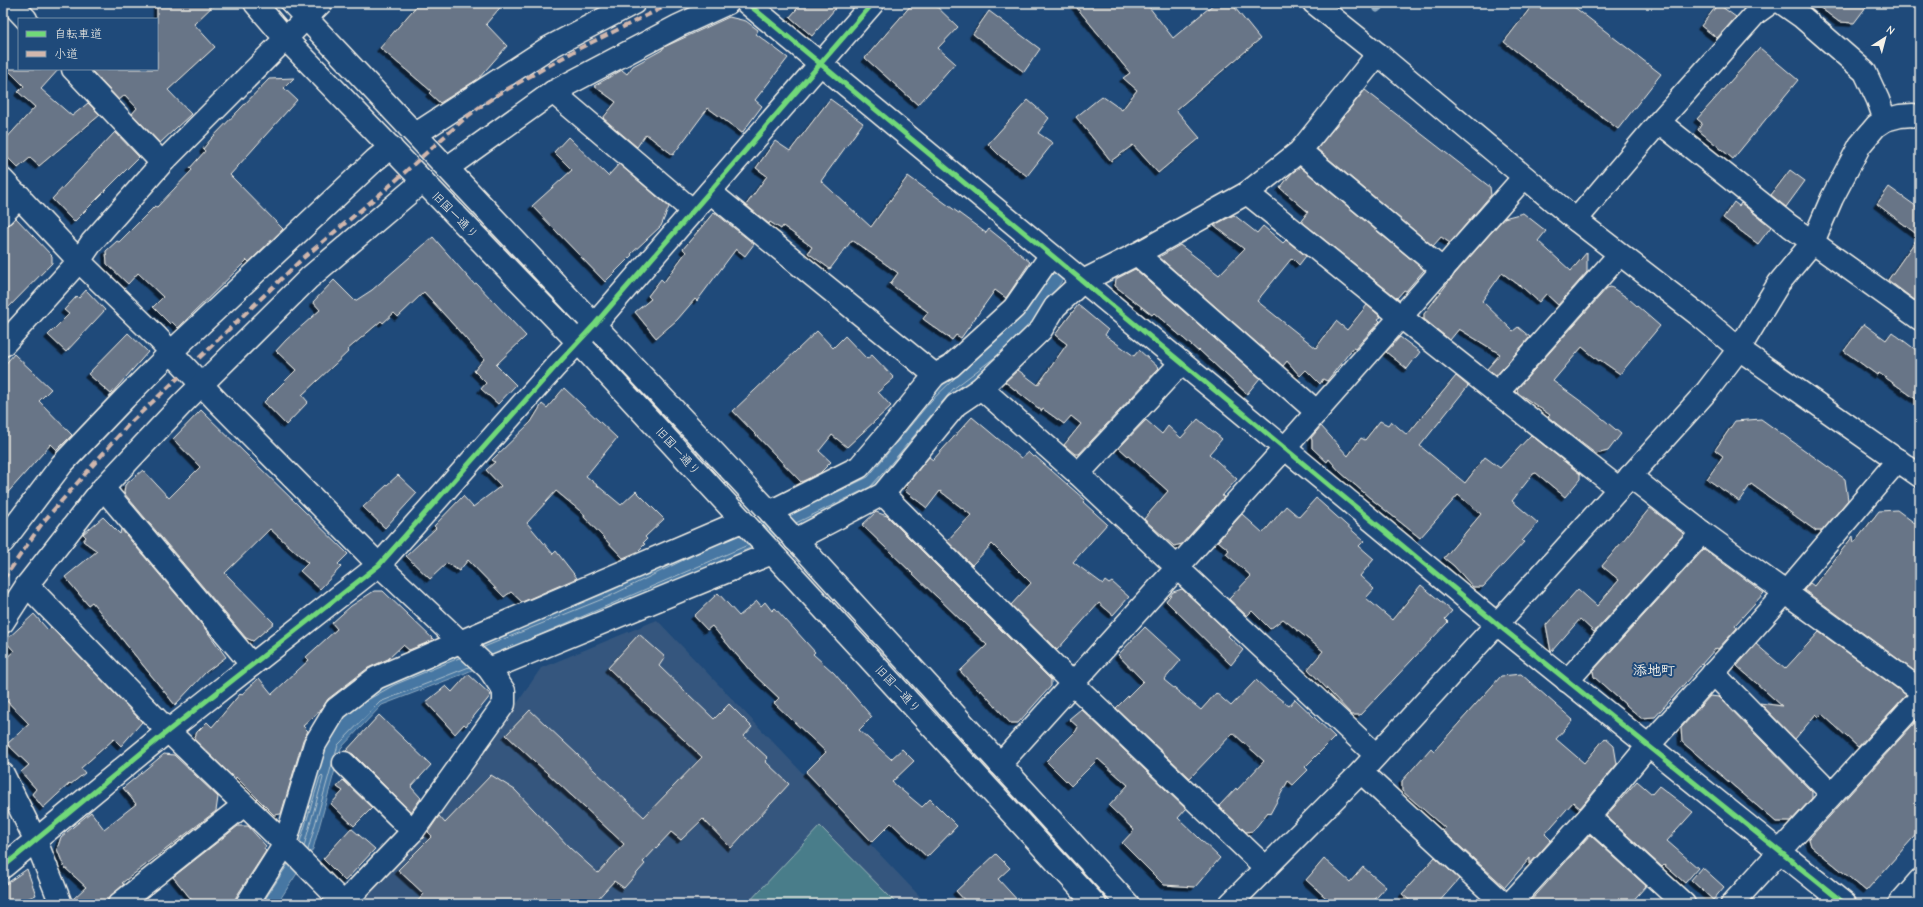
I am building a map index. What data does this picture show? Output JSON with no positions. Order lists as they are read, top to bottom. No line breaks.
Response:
{"streets":{"street":["旧国一通り"]},"districts":["添地町"],"legend":["自転車道","小道"],"north":"top right"}
